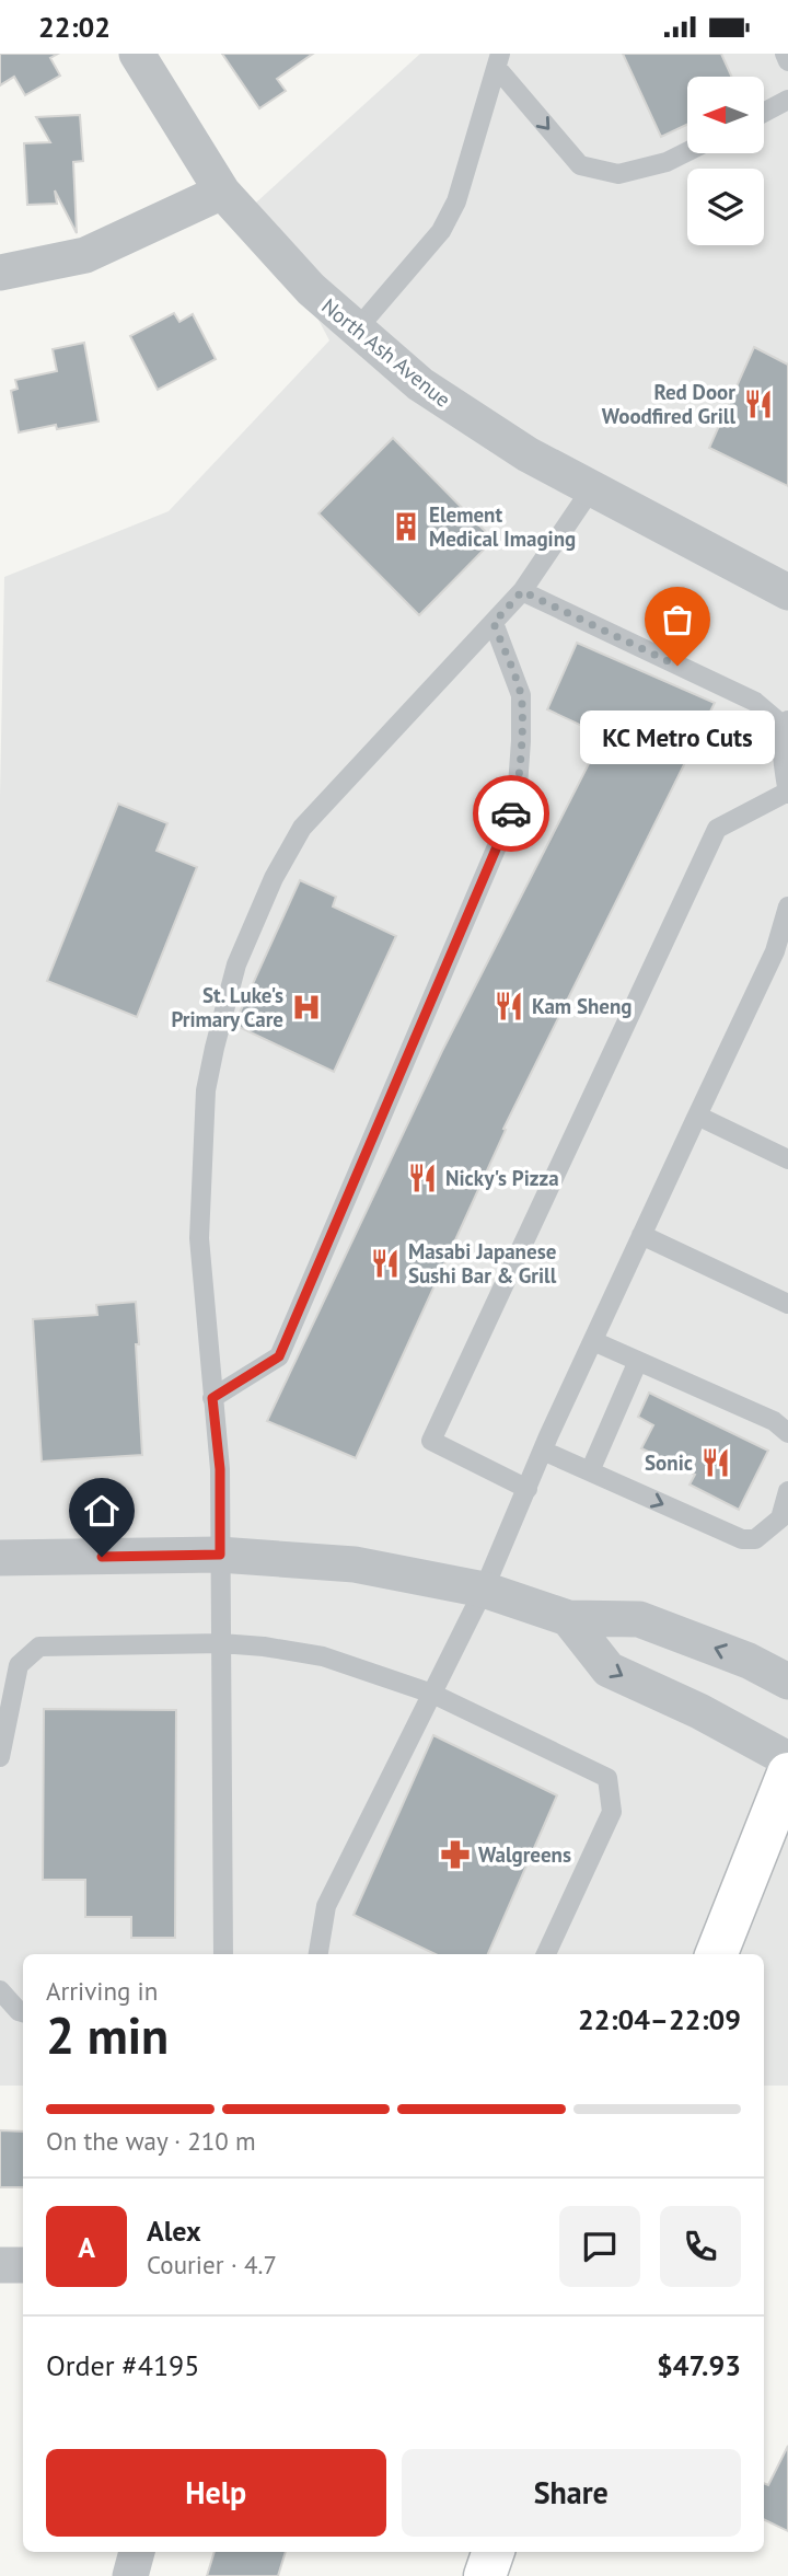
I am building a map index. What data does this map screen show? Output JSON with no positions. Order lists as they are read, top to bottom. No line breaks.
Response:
{"streets":{"street":["North Ash Avenue"]},"places":{"restaurant":["Red Door Woodfired Grill","Kam Sheng","Nicky's Pizza","Masabi Japanese Sushi Bar & Grill","Sonic"],"building":["Element Medical Imaging"],"other":["KC Metro Cuts"],"hospital":["St. Luke's Primary Care"],"pharmacy":["Walgreens"]},"north":"left","page":{"status":"22:02","bubble":"KC Metro Cuts","heading":["2 min","Arriving in","22:04–22:09"],"panel":["Alex","Courier · 4.7","Order #4195","$47.93"],"bar":"On the way · 210 m","round":"A","buttons":["Help","Share"]}}
